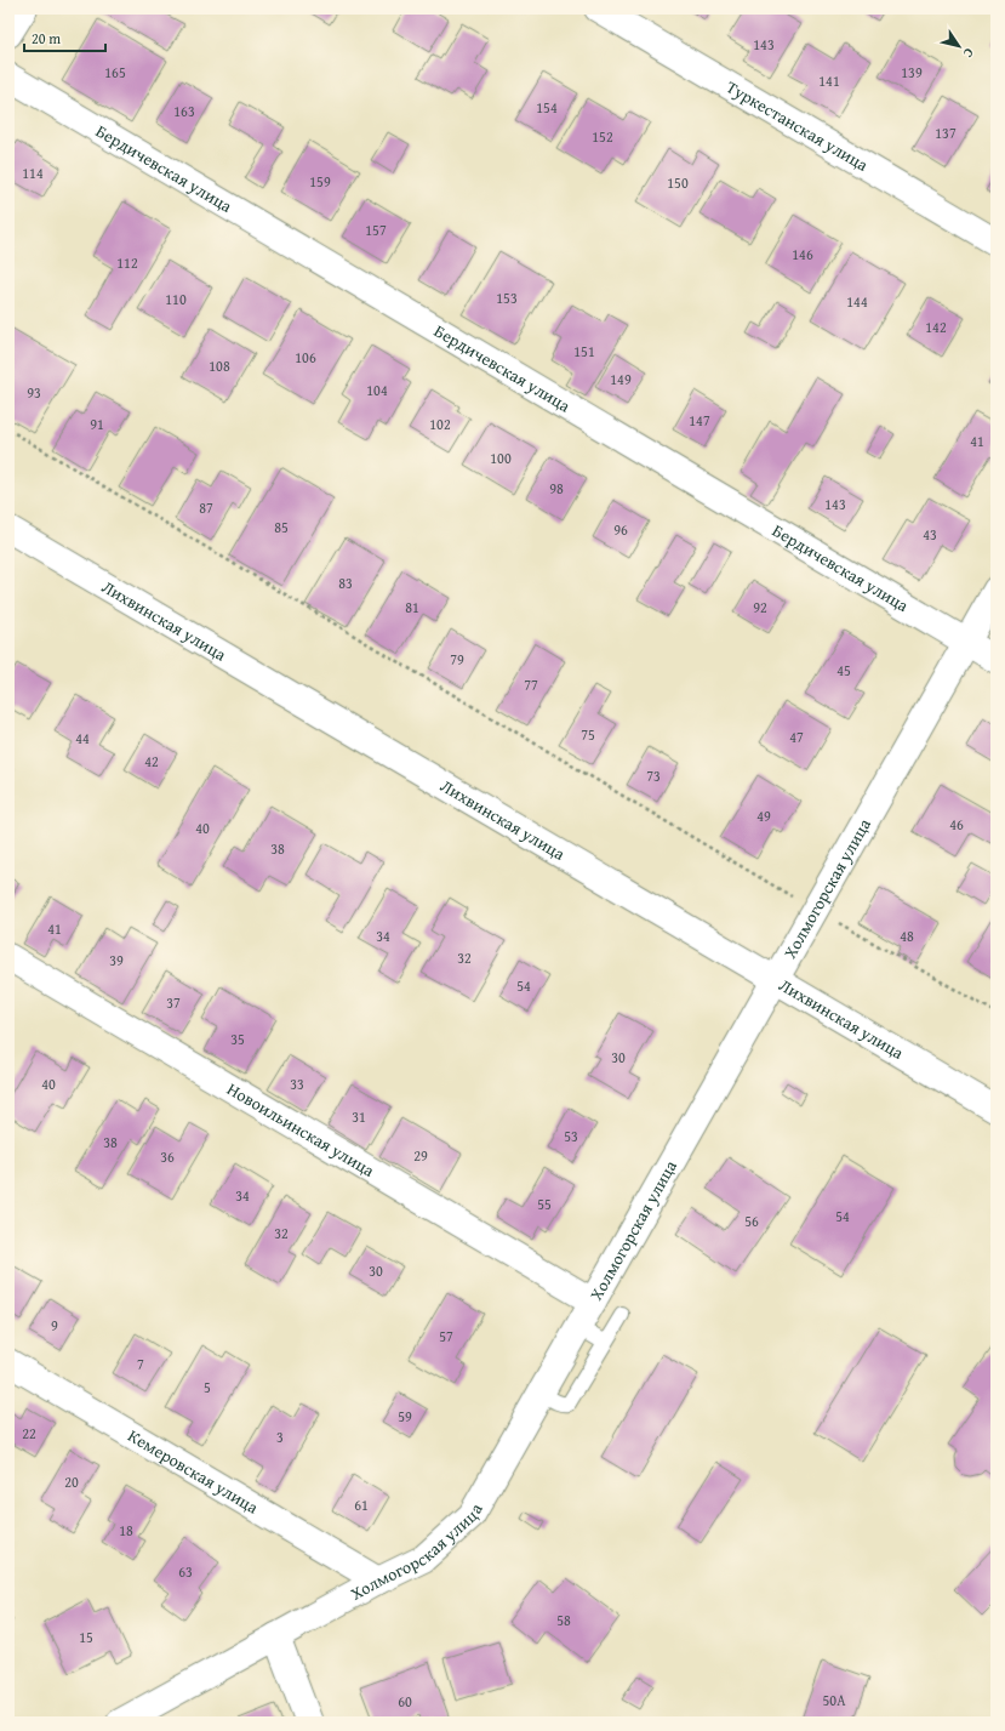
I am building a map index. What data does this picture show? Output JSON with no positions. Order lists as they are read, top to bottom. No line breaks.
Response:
{"streets":{"street":["Туркестанская улица","Бердичевская улица","Лихвинская улица","Холмогорская улица","Новоильинская улица","Кемеровская улица"]},"crossings":[["Бердичевская улица","Холмогорская улица"],["Лихвинская улица","Холмогорская улица"],["Холмогорская улица","Новоильинская улица"],["Холмогорская улица","Кемеровская улица"]],"house_numbers":["143","165","139","141","154","163","137","152","114","159","150","157","146","112","153","110","144","142","151","106","108","149","104","93","147","91","102","41","100","98","143","87","85","96","43","83","81","92","79","45","77","75","47","44","42","73","49","46","40","38","41","34","48","32","39","54","37","35","30","40","33","31","53","38","29","36","34","55","54","56","32","30","9","57","7","5","59","22","3","20","61","18","63","58","15","50А","60"],"scale_bar":"20 m","north":"bottom right"}
